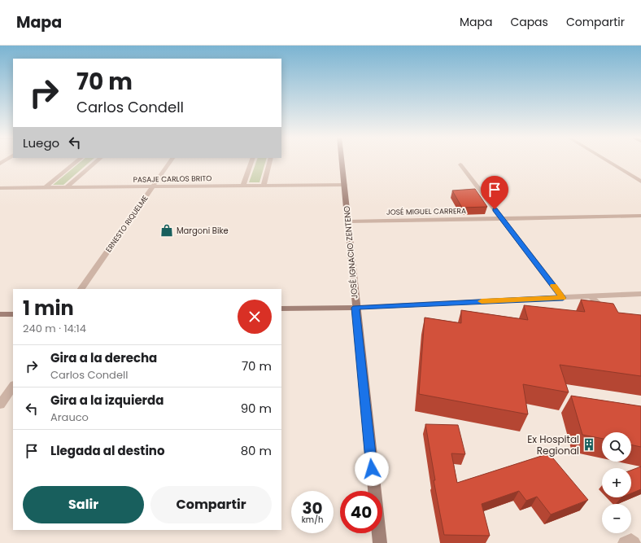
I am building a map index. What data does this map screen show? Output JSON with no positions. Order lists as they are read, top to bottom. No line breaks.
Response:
{"streets":{"street":["PASAJE CARLOS BRITO","JOSÉ MIGUEL CARRERA","ERNESTO RIQUELME","JOSÉ IGNACIO ZENTENO"]},"crossings":[["PASAJE CARLOS BRITO","ERNESTO RIQUELME"],["PASAJE CARLOS BRITO","JOSÉ IGNACIO ZENTENO"],["JOSÉ MIGUEL CARRERA","JOSÉ IGNACIO ZENTENO"]],"places":{"shop":["Margoni Bike"],"building":["Ex Hospital Regional"]},"page":{"header":"Mapa","nav":["Mapa","Capas","Compartir"],"turn":["70 m","Carlos Condell"],"then":"Luego","heading":["1 min","240 m · 14:14"],"list":[{"name":"Gira a la derecha","note":"Carlos Condell","value":"70 m"},{"name":"Gira a la izquierda","note":"Arauco","value":"90 m"},{"name":"Llegada al destino","value":"80 m"}],"map_buttons":["+","−"],"buttons":["Salir","Compartir"],"speed":"30 km/h","limit":"40"}}
